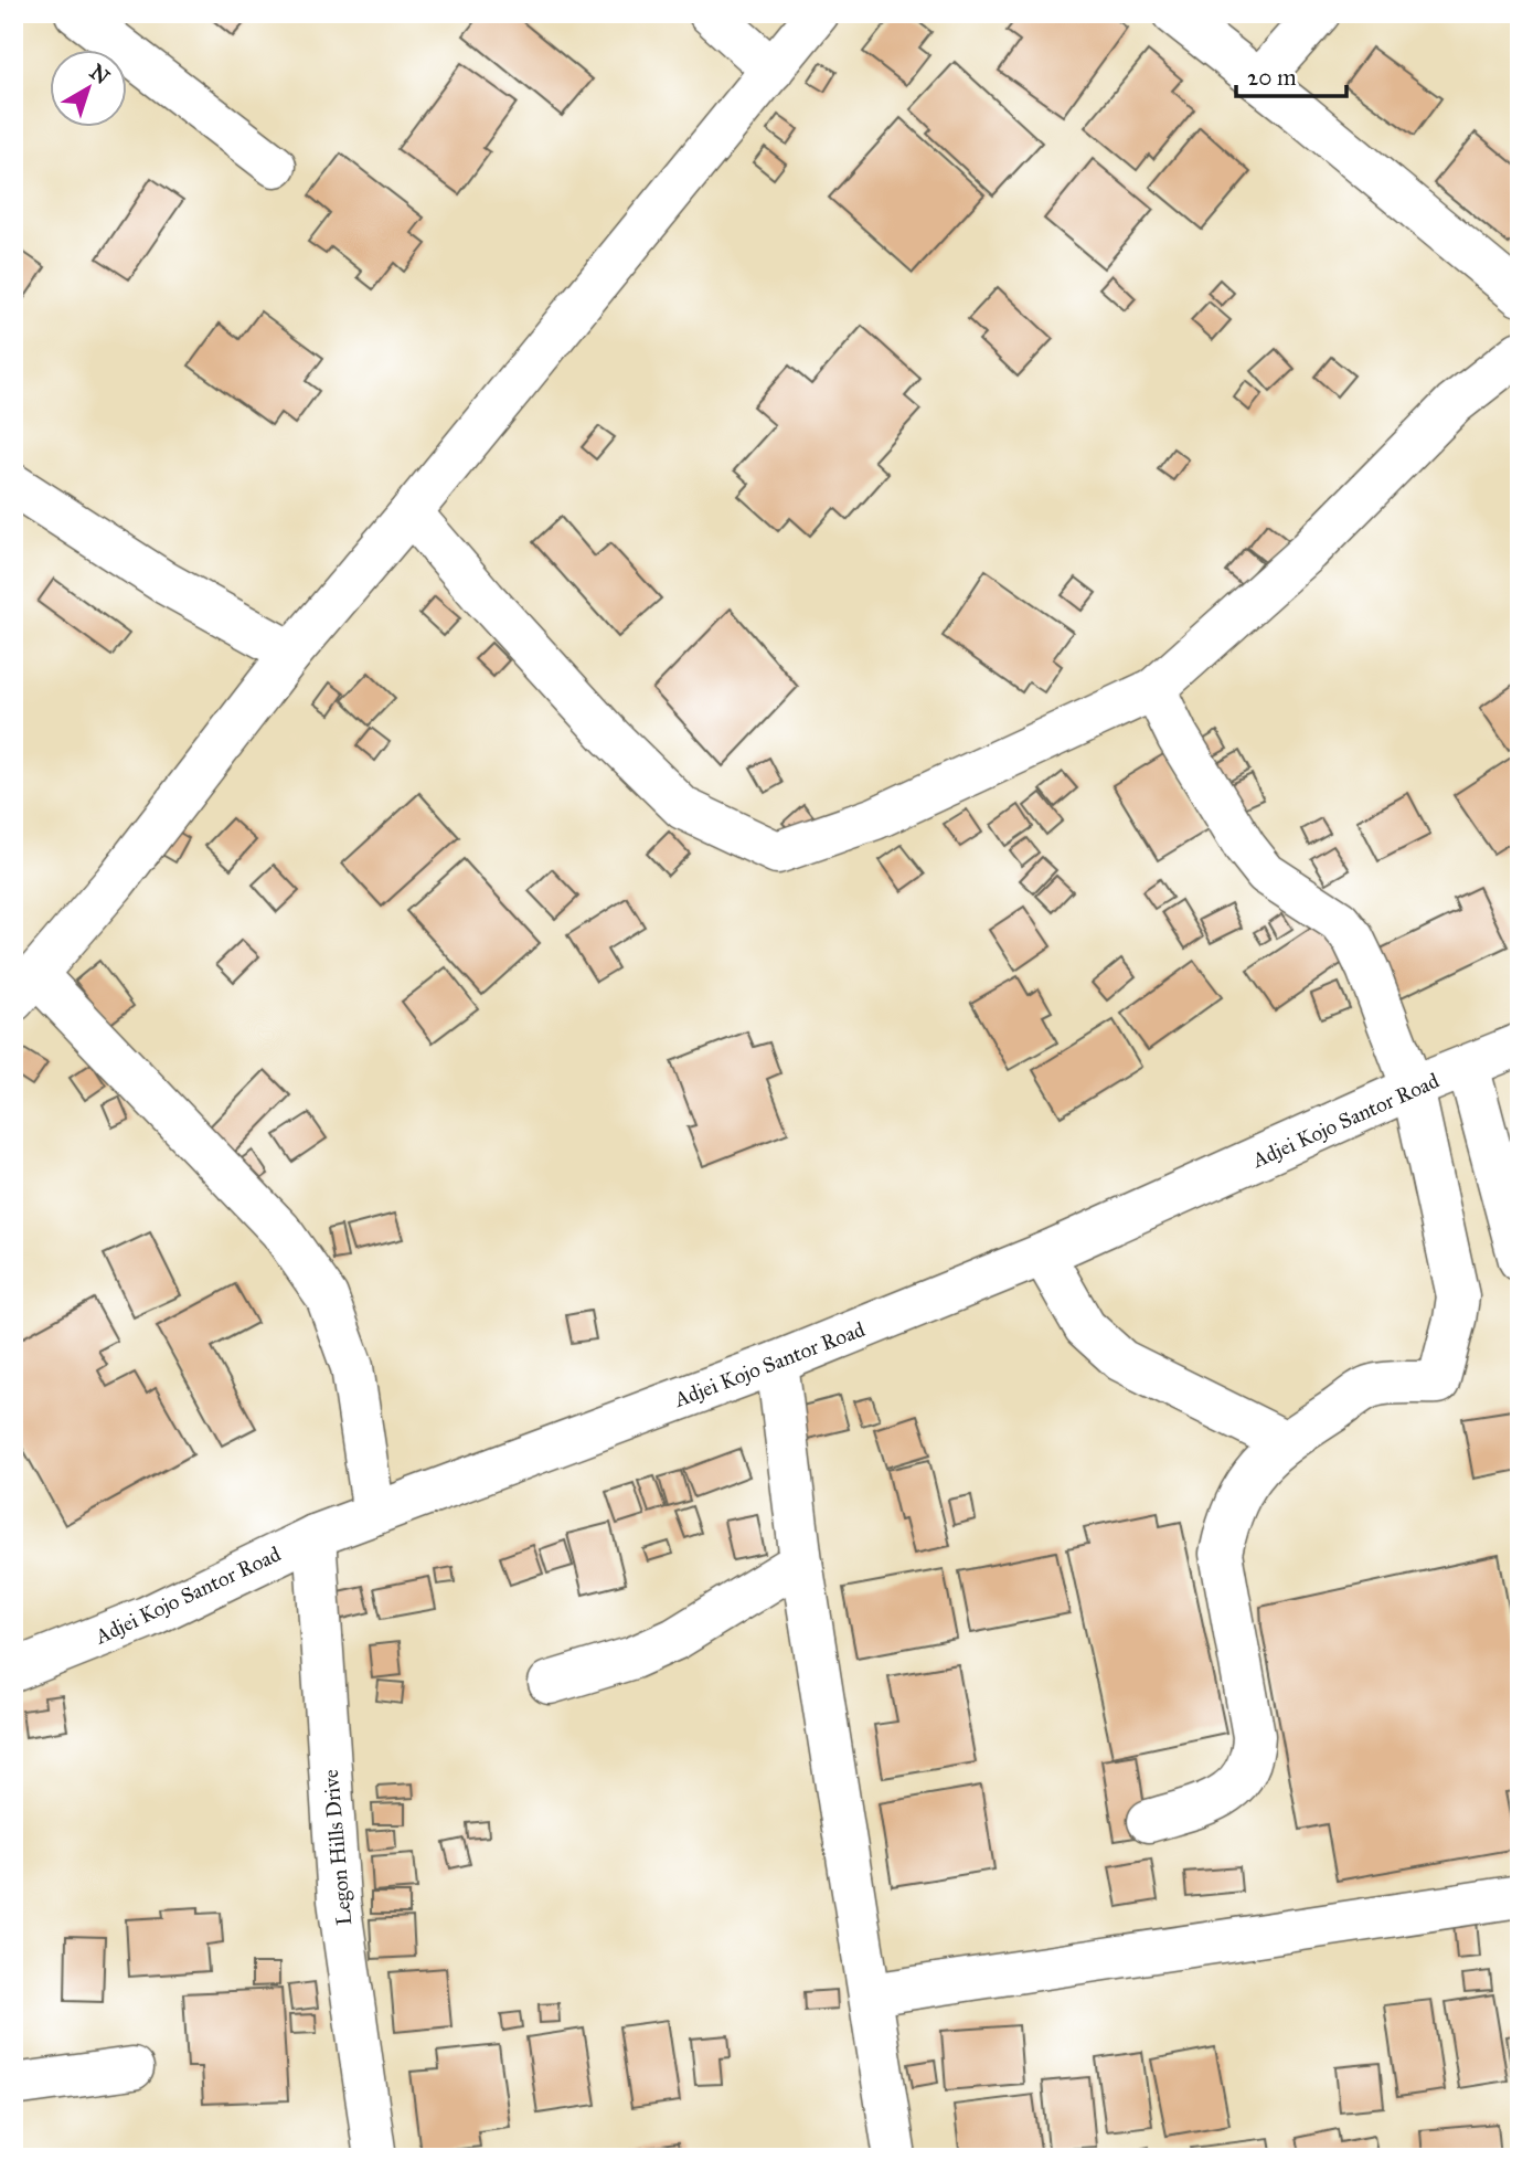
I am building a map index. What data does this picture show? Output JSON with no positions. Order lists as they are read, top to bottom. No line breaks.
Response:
{"streets":{"street":["Adjei Kojo Santor Road","Legon Hills Drive"]},"crossings":[["Adjei Kojo Santor Road","Legon Hills Drive"]],"scale_bar":"20 m","north":"top right"}
